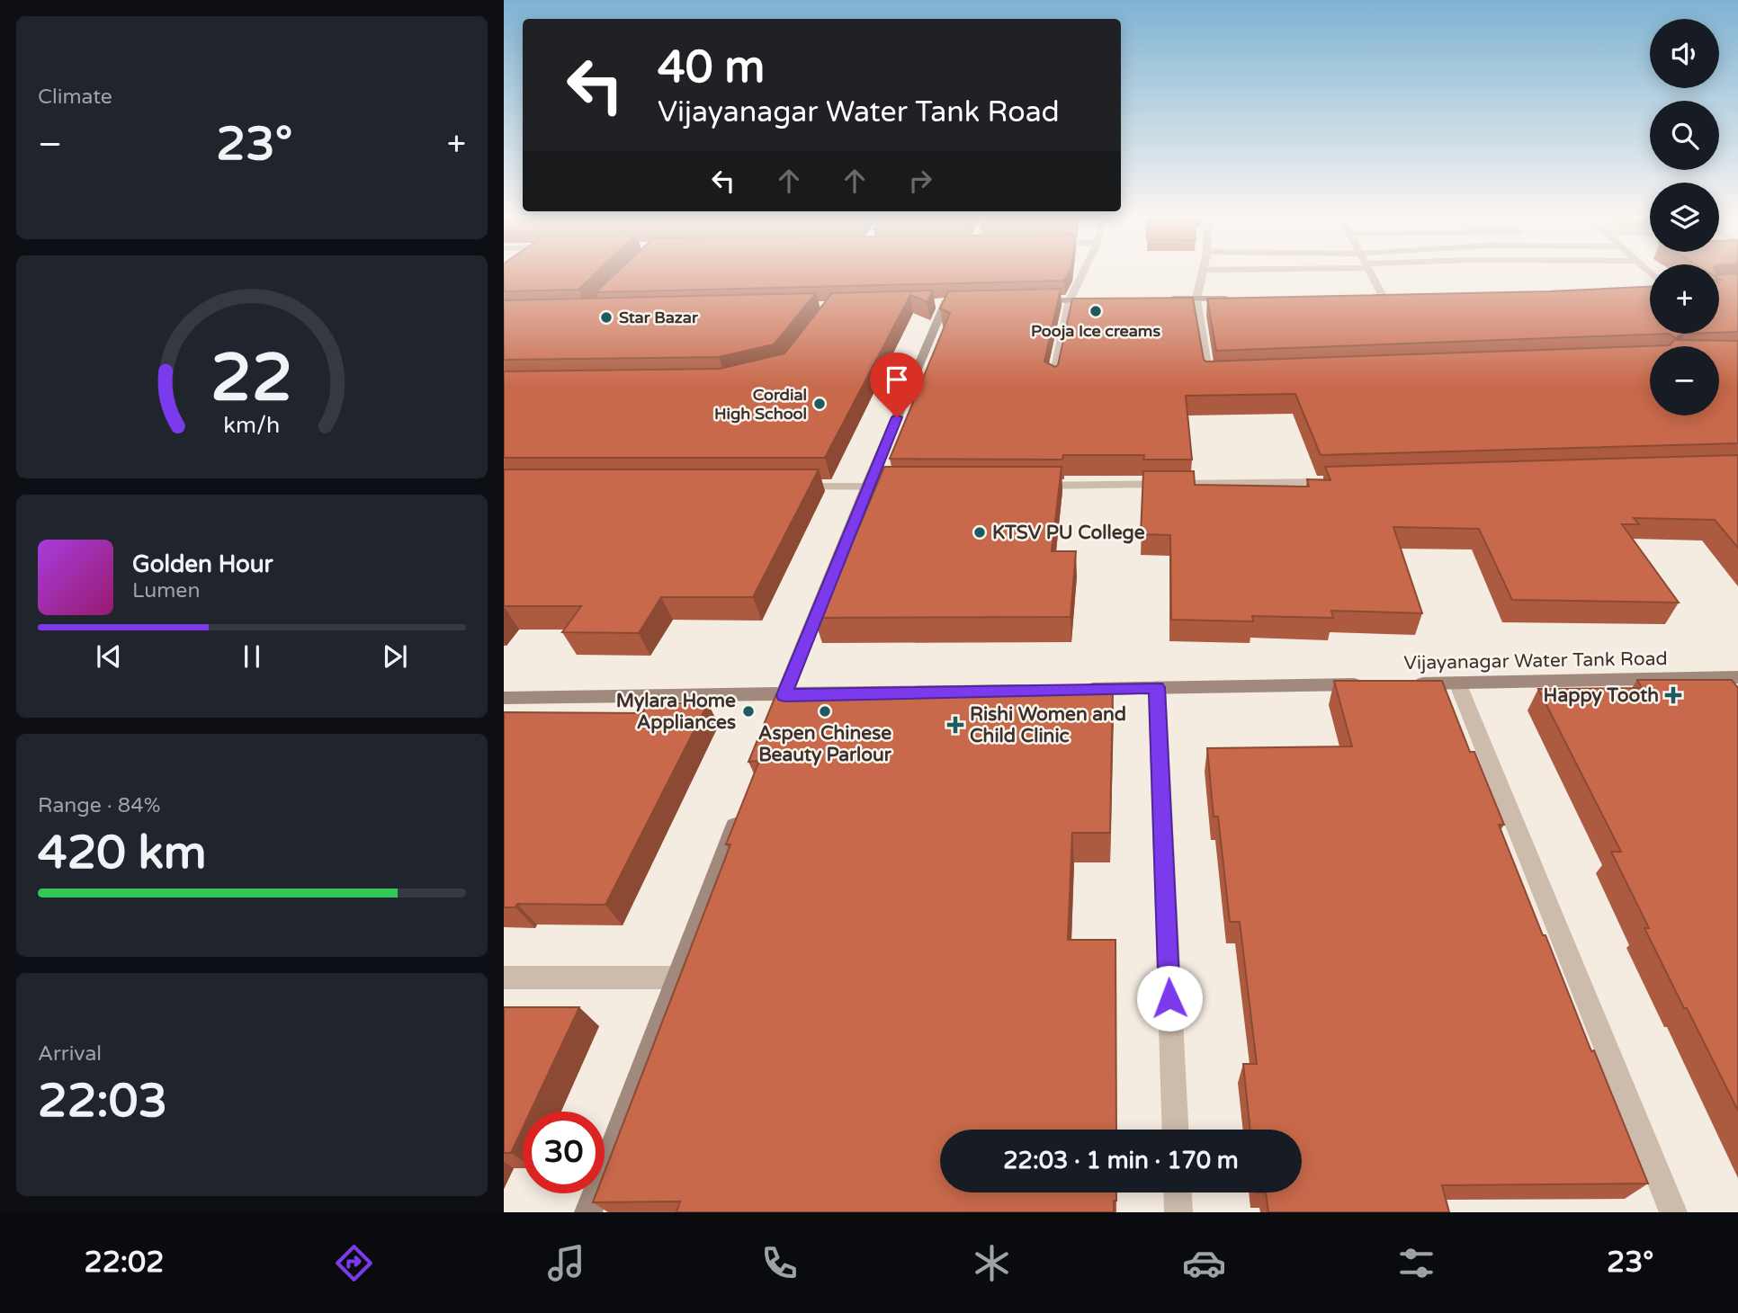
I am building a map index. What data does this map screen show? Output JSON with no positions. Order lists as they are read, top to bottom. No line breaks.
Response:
{"streets":{"street":["Vijayanagar Water Tank Road"]},"places":{"other":["Pooja Ice creams","Star Bazar","Cordial High School","KTSV PU College","Mylara Home Appliances","Aspen Chinese Beauty Parlour"],"health":["Happy Tooth","Rishi Women and Child Clinic"]},"page":{"tile":["Climate",["Range · 84%","420 km"],["Arrival","22:03"]],"map_buttons":["+","−"],"turn":["40 m","Vijayanagar Water Tank Road"],"heat":["−","23°","+"],"song":["Golden Hour","Lumen"],"limit":"30","trip":"22:03 · 1 min · 170 m","tabs":["22:02","23°"],"gauge":["22","km/h"]}}
